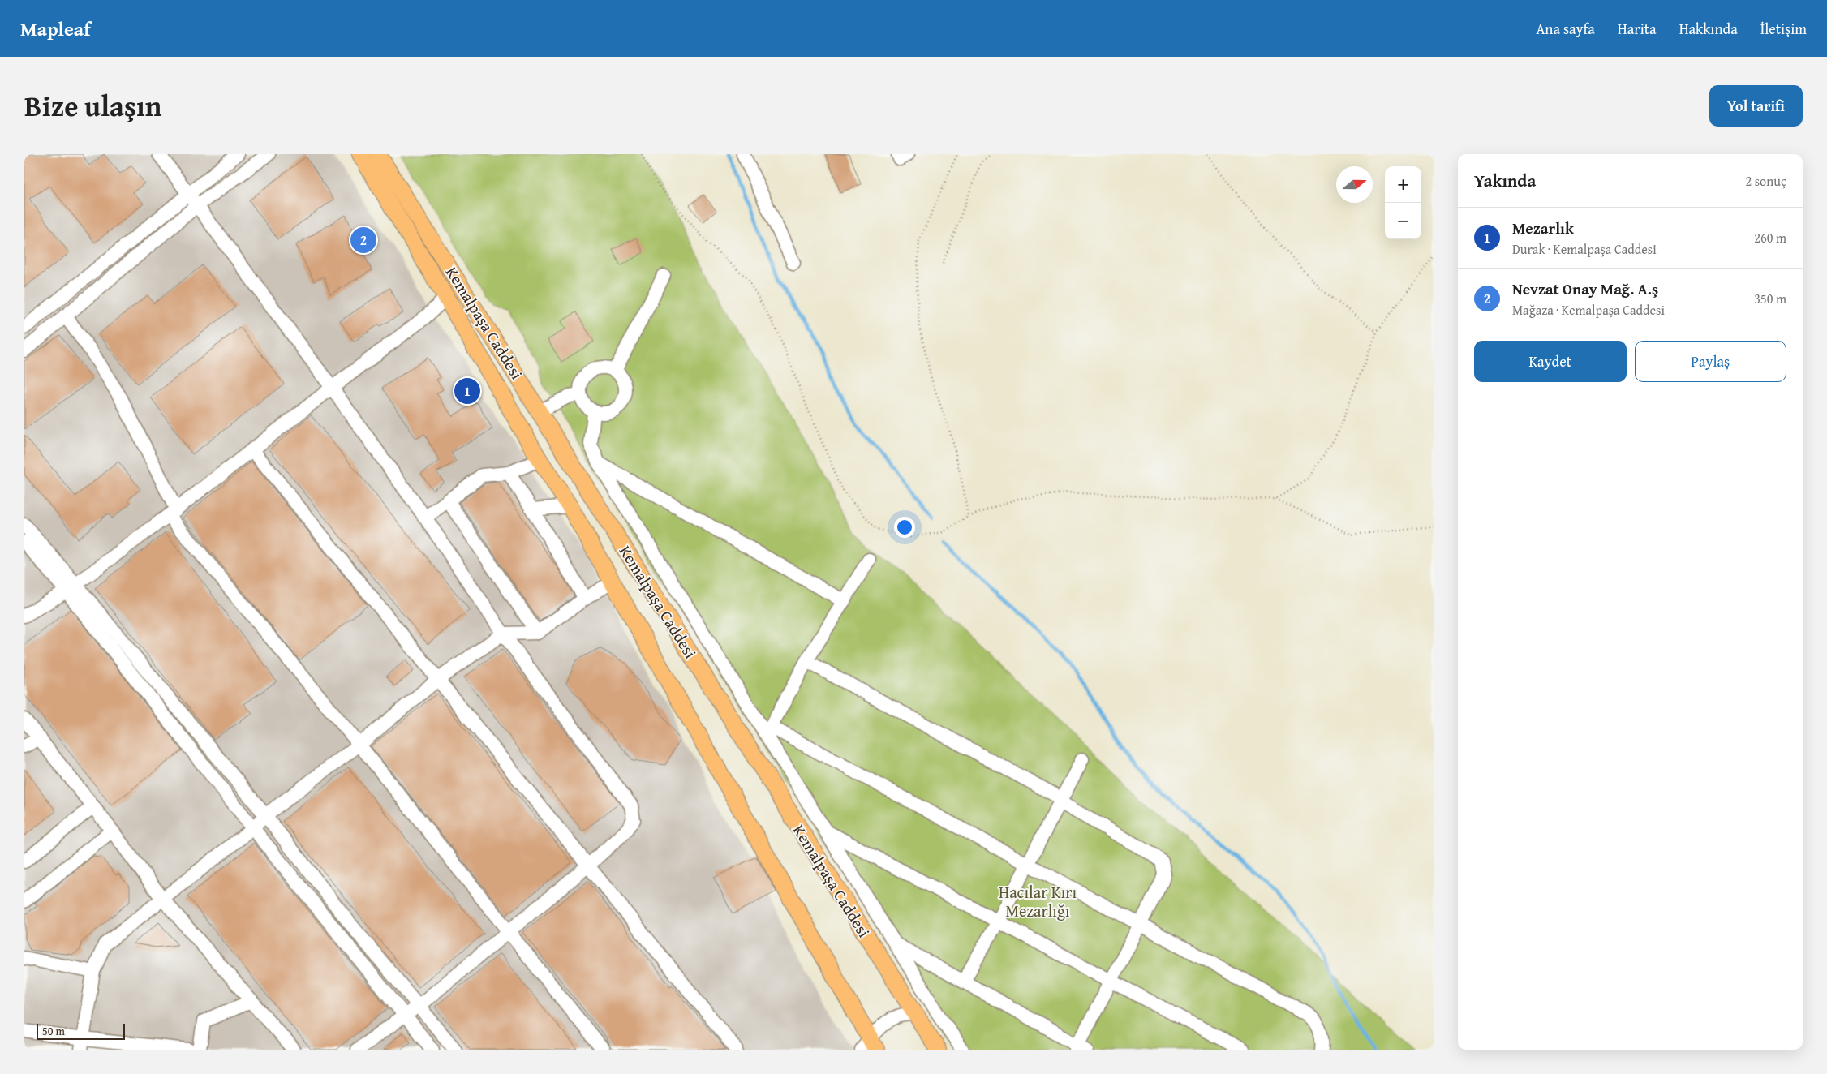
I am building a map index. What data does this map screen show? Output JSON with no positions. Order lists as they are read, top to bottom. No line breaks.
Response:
{"streets":{"main road":["Kemalpaşa Caddesi"]},"parks":["Hacılar Kırı Mezarlığı"],"scale_bar":"50 m","north":"right","page":{"header":"Mapleaf","nav":["Ana sayfa","Harita","Hakkında","İletişim"],"title":"Bize ulaşın","buttons":["Yol tarifi",["Kaydet","Paylaş"]],"heading":["Yakında","2 sonuç"],"map_buttons":["+","−"],"list":[{"mark":"1","name":"Mezarlık","note":"Durak · Kemalpaşa Caddesi","value":"260 m"},{"mark":"2","name":"Nevzat Onay Mağ. A.ş","note":"Mağaza · Kemalpaşa Caddesi","value":"350 m"}],"pins":["2","1"],"scale":"50 m"}}
